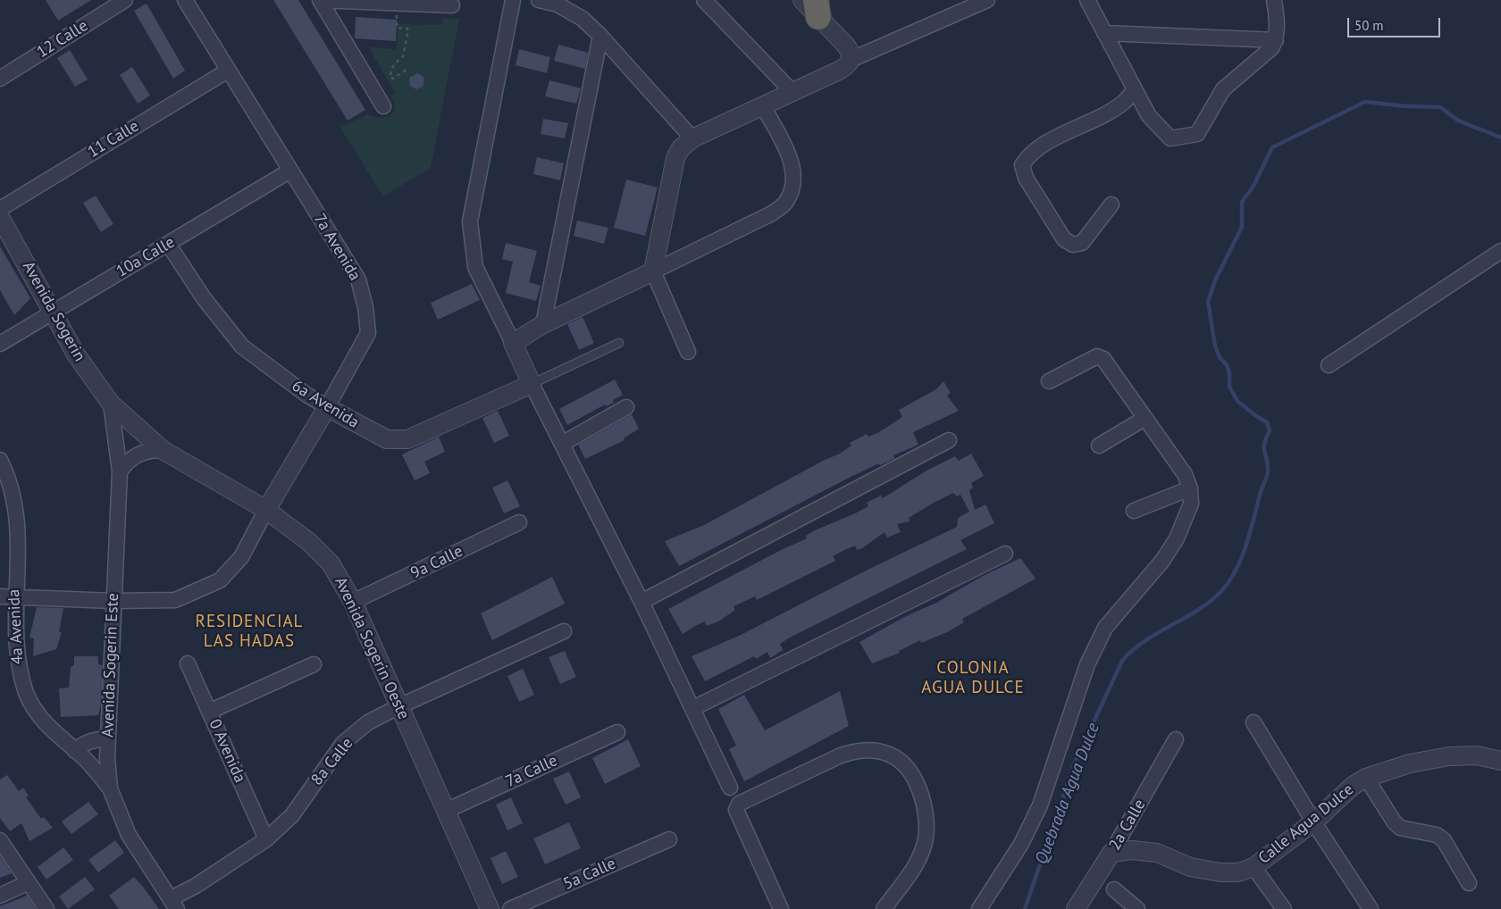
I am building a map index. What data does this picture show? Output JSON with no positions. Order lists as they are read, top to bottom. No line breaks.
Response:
{"streets":{"street":["12 Calle","11 Calle","7a Avenida","10a Calle","Avenida Sogerin","6a Avenida","9a Calle","4a Avenida","Avenida Sogerin Oeste","Avenida Sogerin Este","0 Avenida","8a Calle","7a Calle","Calle Agua Dulce","2a Calle","5a Calle"]},"crossings":[["11 Calle","7a Avenida"],["7a Avenida","10a Calle"],["7a Avenida","6a Avenida"],["7a Avenida","4a Avenida"],["7a Avenida","Avenida Sogerin Oeste"],["7a Avenida","Avenida Sogerin Este"],["10a Calle","Avenida Sogerin"],["10a Calle","6a Avenida"],["Avenida Sogerin","Avenida Sogerin Oeste"],["Avenida Sogerin","Avenida Sogerin Este"],["9a Calle","Avenida Sogerin Oeste"],["4a Avenida","Avenida Sogerin Este"],["Avenida Sogerin Oeste","Avenida Sogerin Este"],["Avenida Sogerin Oeste","8a Calle"],["Avenida Sogerin Oeste","7a Calle"],["Avenida Sogerin Este","8a Calle"],["0 Avenida","8a Calle"],["Calle Agua Dulce","2a Calle"]],"districts":["RESIDENCIAL LAS HADAS","COLONIA AGUA DULCE"],"water":["Quebrada Agua Dulce"],"scale_bar":"50 m"}
